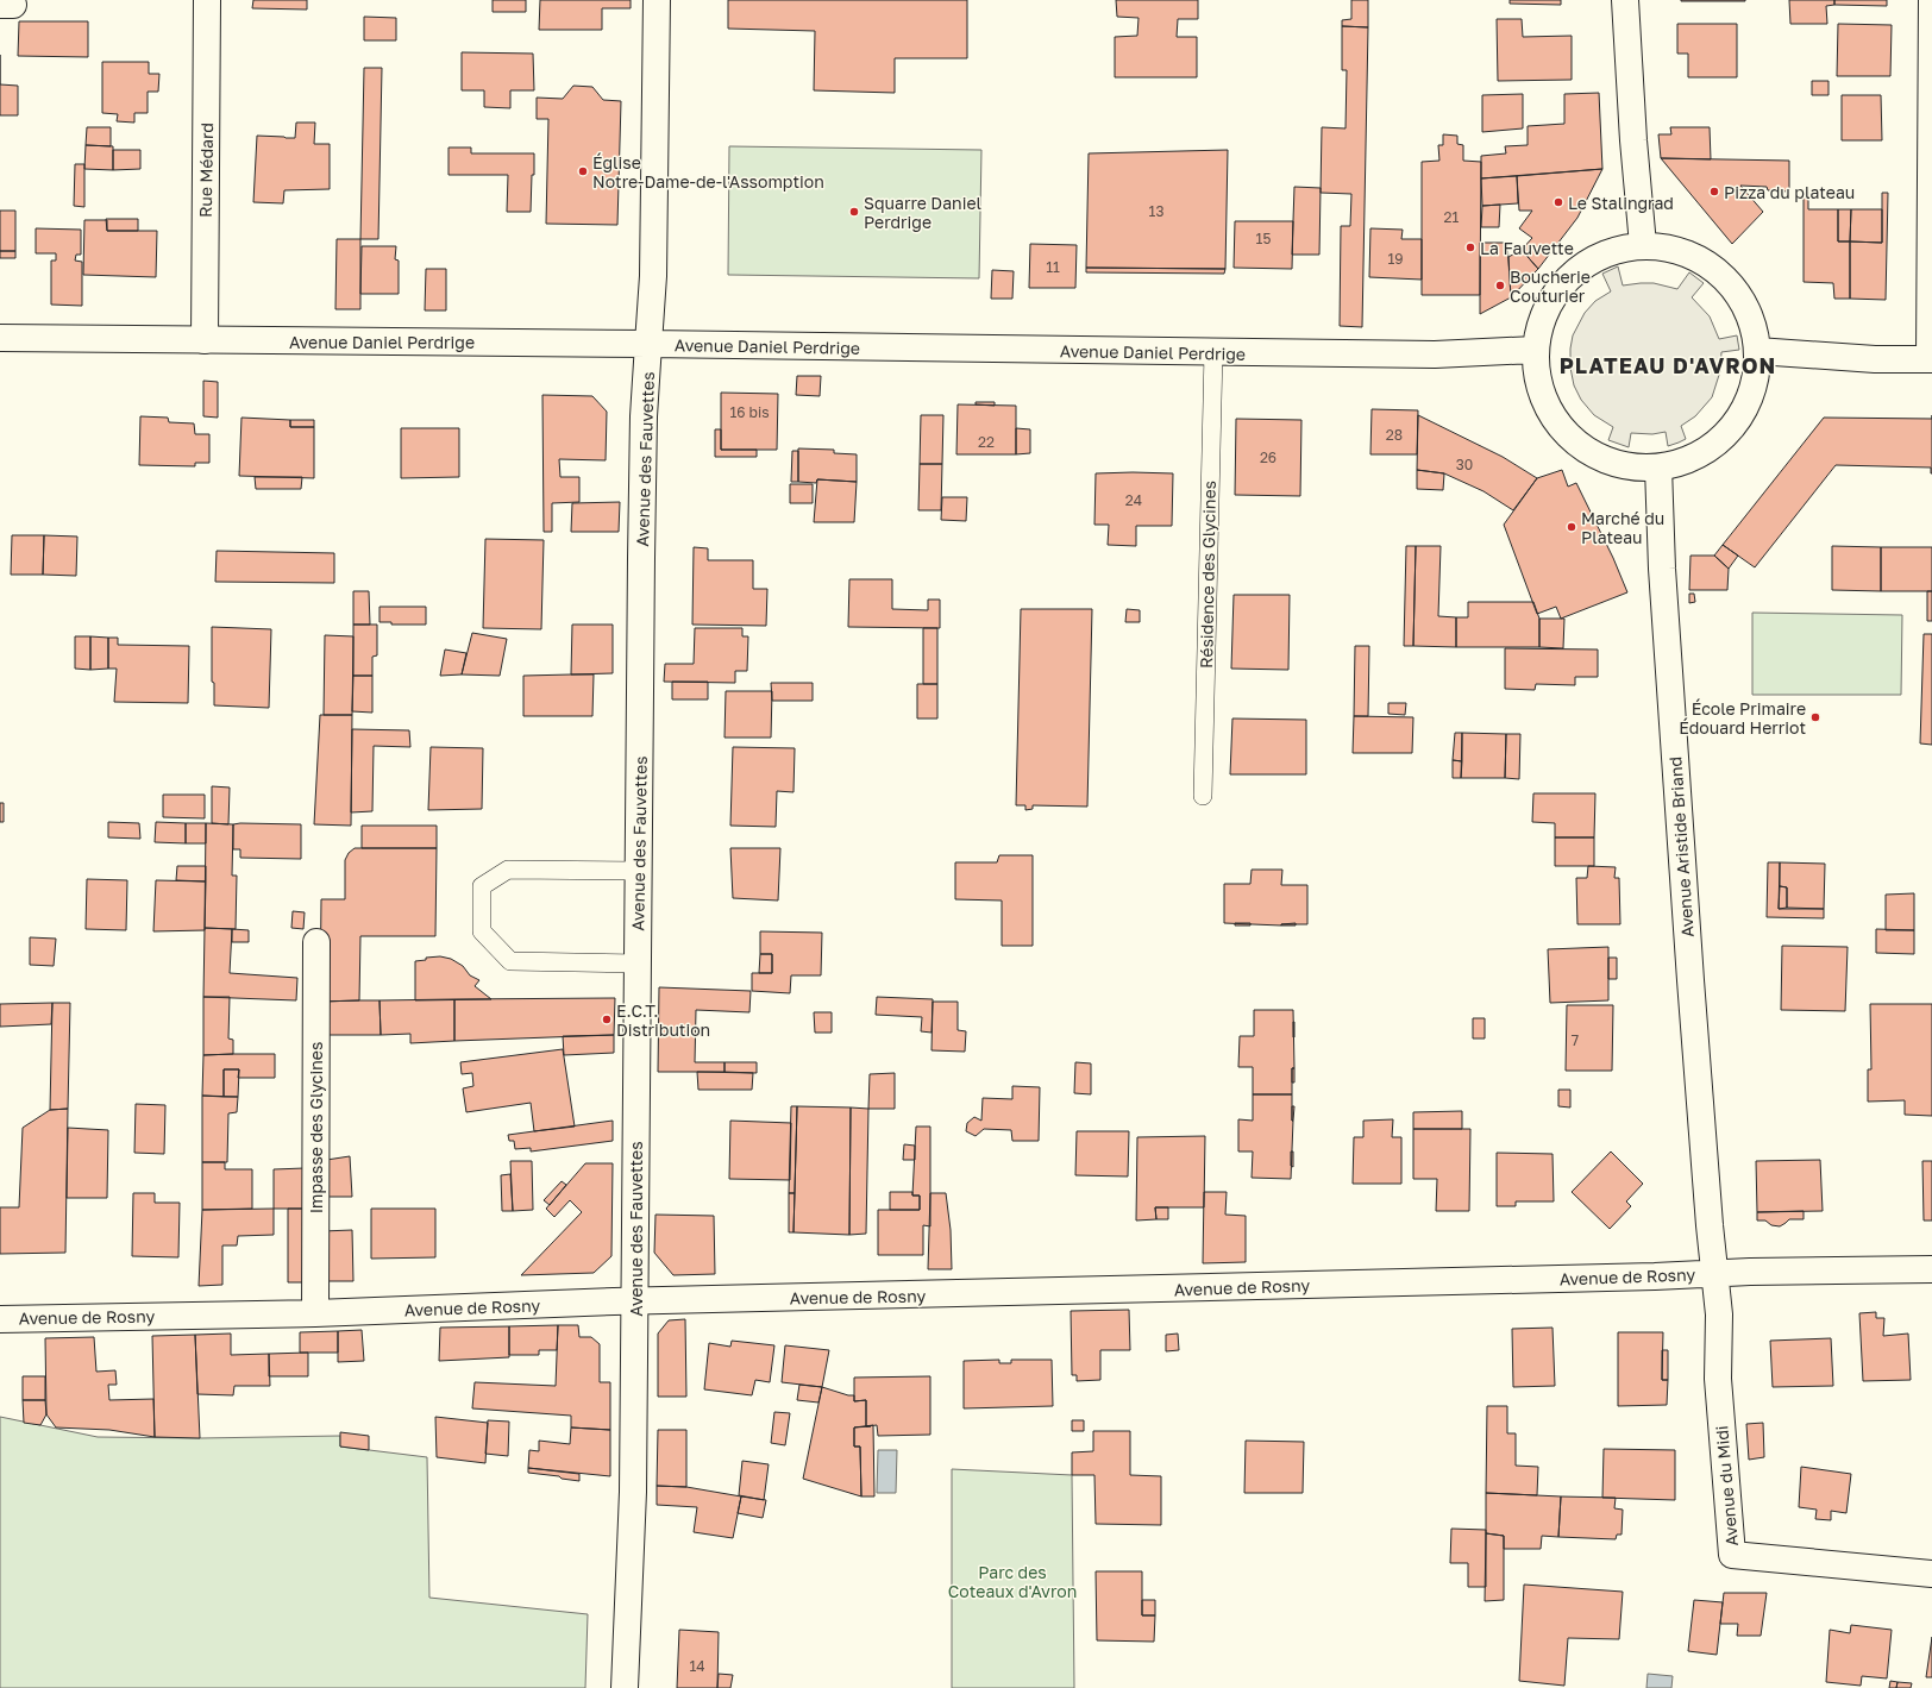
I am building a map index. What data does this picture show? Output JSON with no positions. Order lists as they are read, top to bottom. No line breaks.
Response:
{"streets":{"street":["Rue Médard","Avenue Daniel Perdrige","Avenue des Fauvettes","Avenue Aristide Briand","Impasse des Glycines","Avenue de Rosny","Avenue du Midi"],"lane":["Résidence des Glycines"]},"crossings":[["Rue Médard","Avenue Daniel Perdrige"],["Avenue Daniel Perdrige","Avenue des Fauvettes"],["Avenue Daniel Perdrige","Résidence des Glycines"],["Avenue des Fauvettes","Avenue de Rosny"],["Avenue Aristide Briand","Avenue de Rosny"],["Impasse des Glycines","Avenue de Rosny"],["Avenue de Rosny","Avenue du Midi"]],"districts":["PLATEAU D'AVRON"],"parks":["Parc des Coteaux d'Avron"],"places":["Église Notre-Dame-de-l'Assomption","Pizza du plateau","Le Stalingrad","Squarre Daniel Perdrige","La Fauvette","Boucherie Couturier","Marché du Plateau","École Primaire Édouard Herriot","E.C.T. Distribution"],"house_numbers":["13","21","15","19","11","16 bis","28","22","26","30","24","7","14"]}
